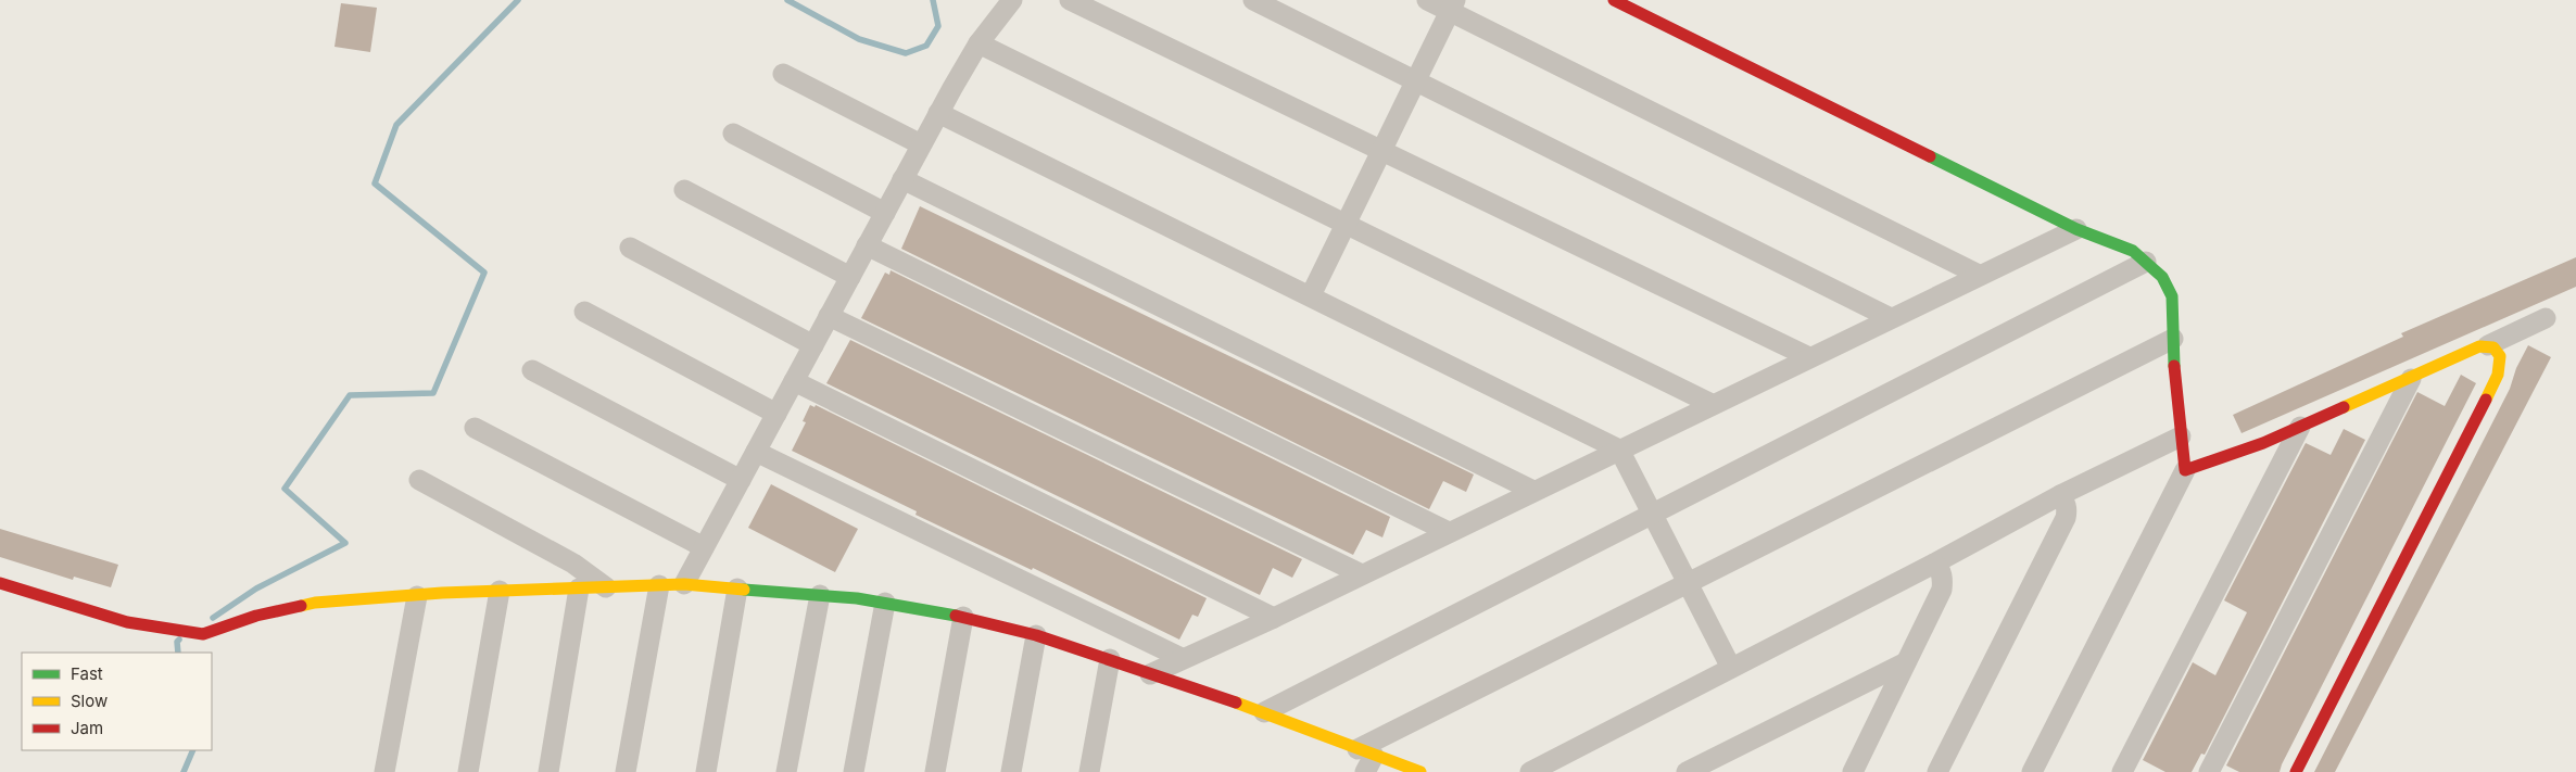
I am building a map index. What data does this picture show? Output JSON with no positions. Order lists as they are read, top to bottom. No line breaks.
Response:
{"legend":["Fast","Slow","Jam"]}
